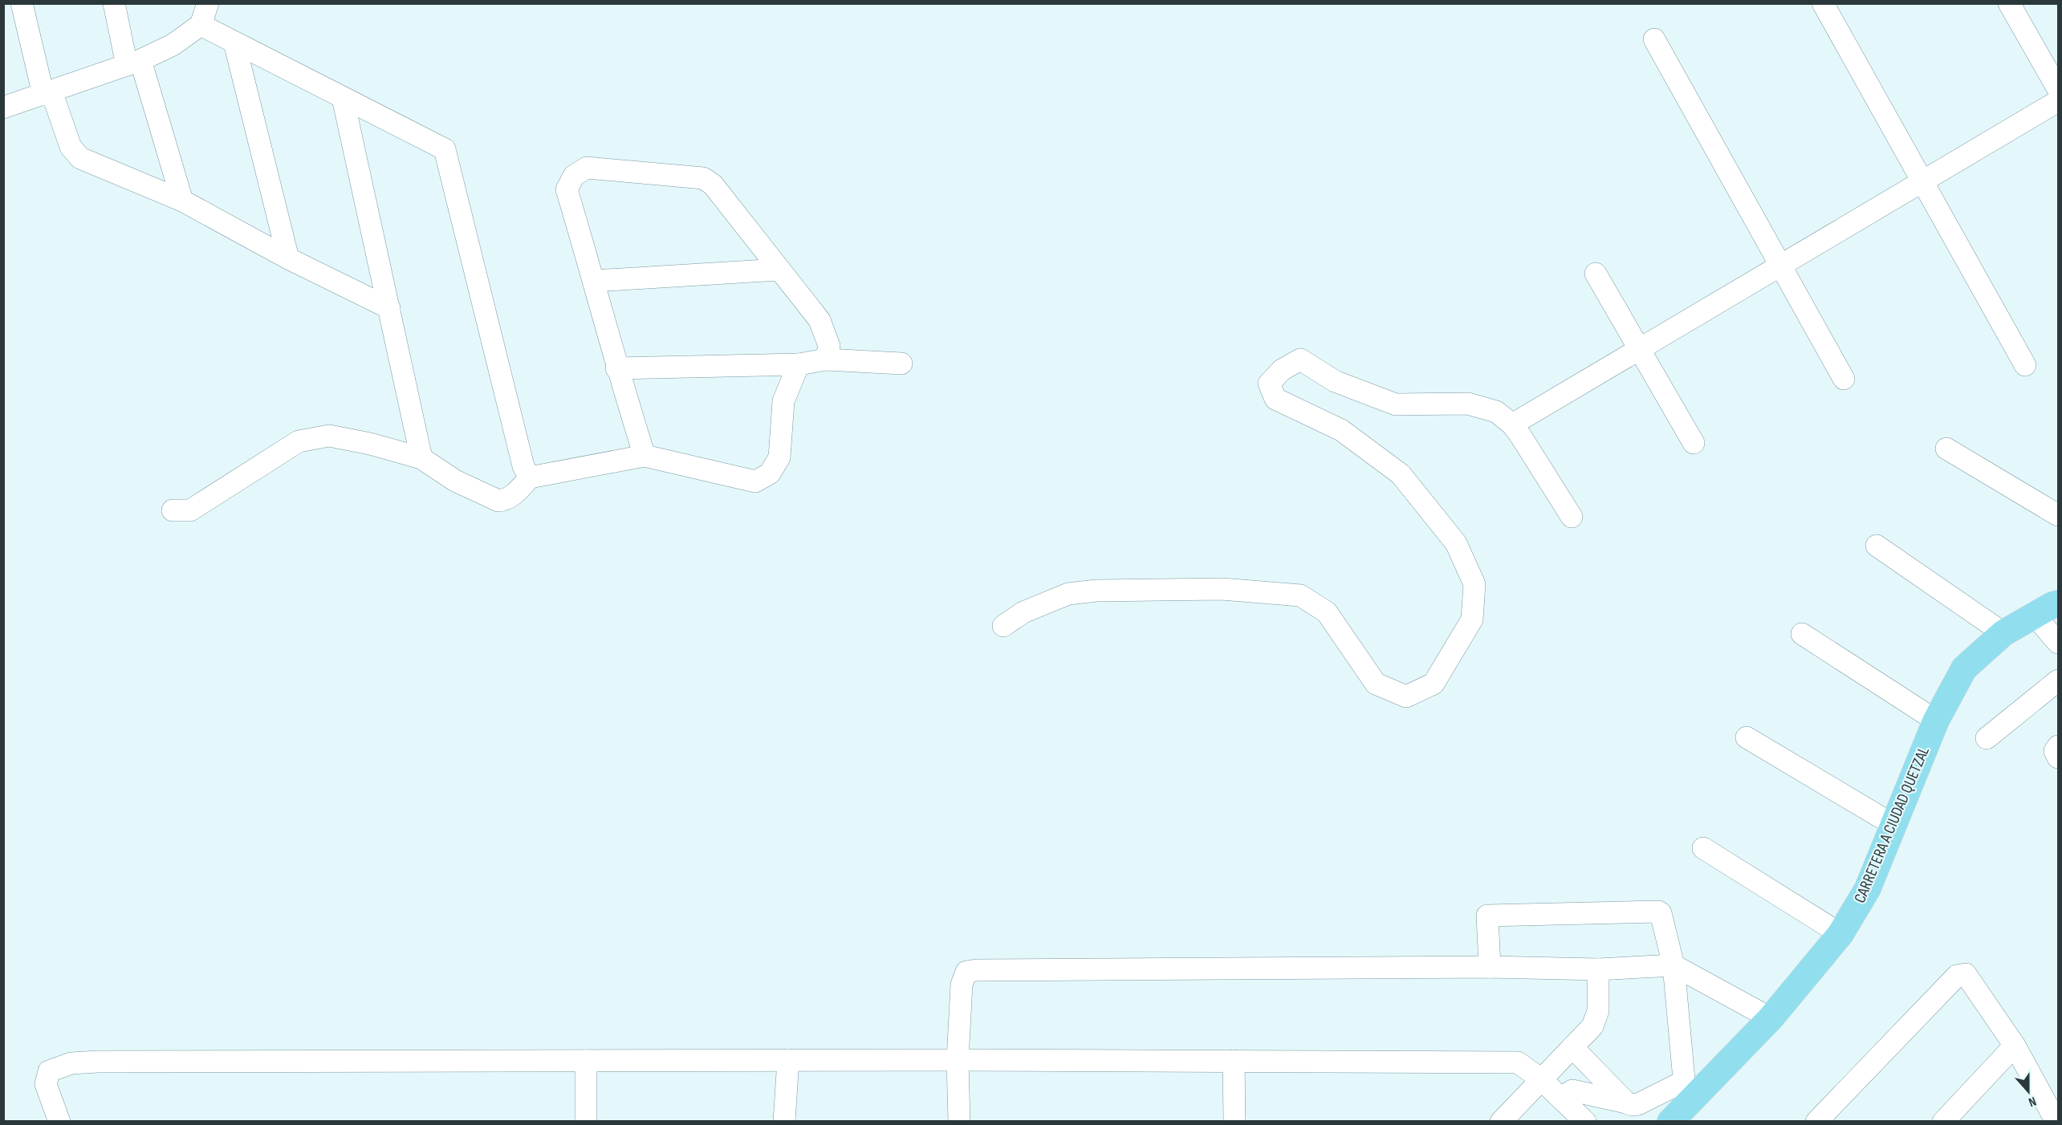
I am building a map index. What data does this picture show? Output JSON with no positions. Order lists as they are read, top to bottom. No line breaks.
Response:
{"streets":{"main road":["CARRETERA A CIUDAD QUETZAL"]},"north":"bottom"}
